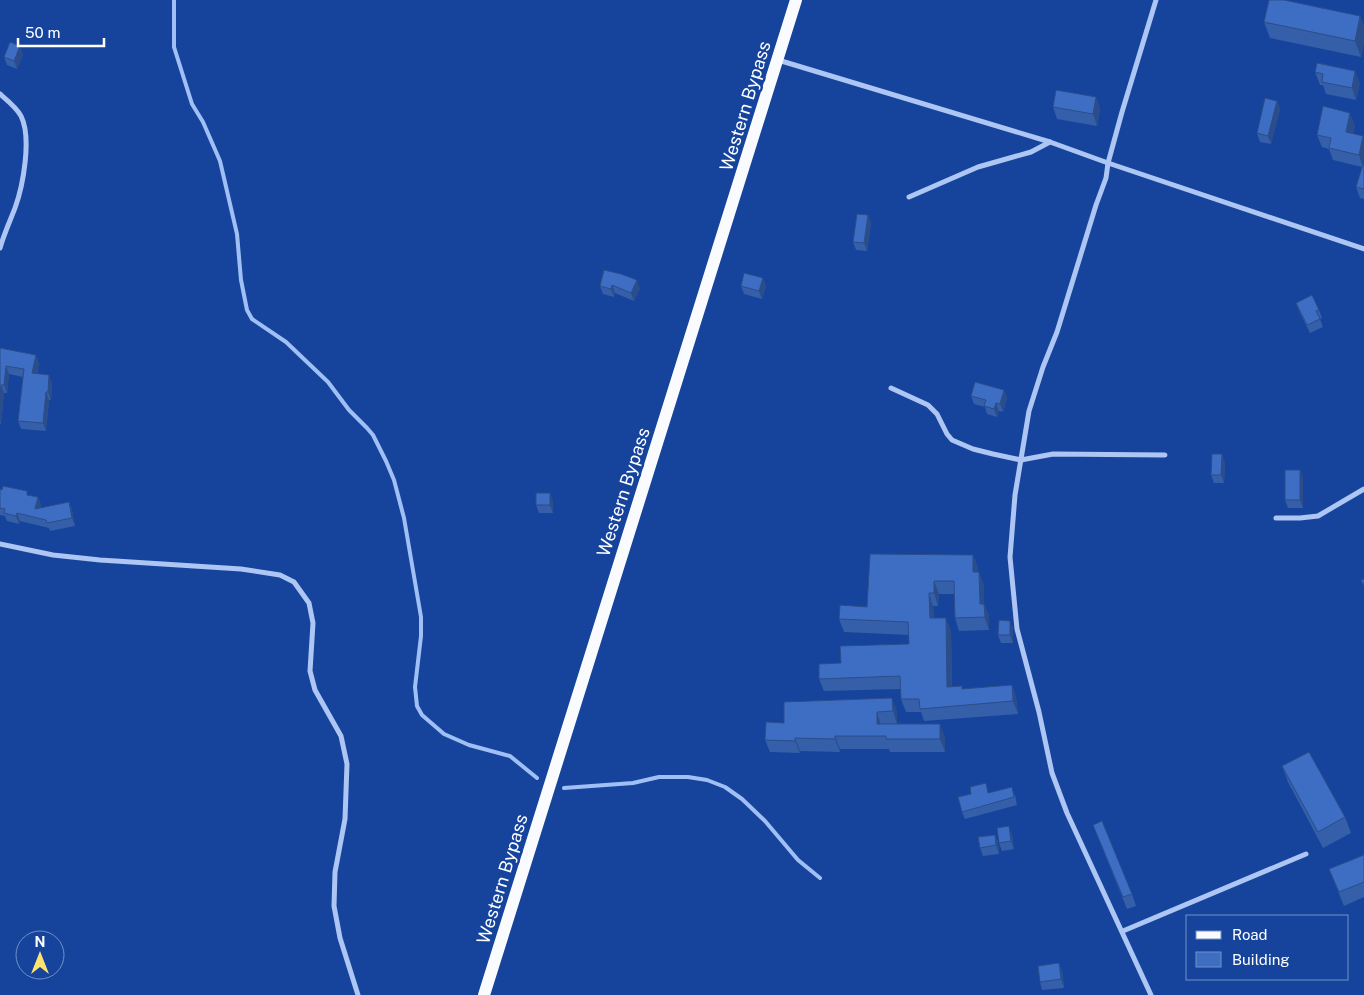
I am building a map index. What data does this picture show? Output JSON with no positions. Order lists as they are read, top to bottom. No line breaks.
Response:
{"streets":{"main road":["Western Bypass"]},"legend":["Road","Building"],"scale_bar":"50 m","north":"top"}
